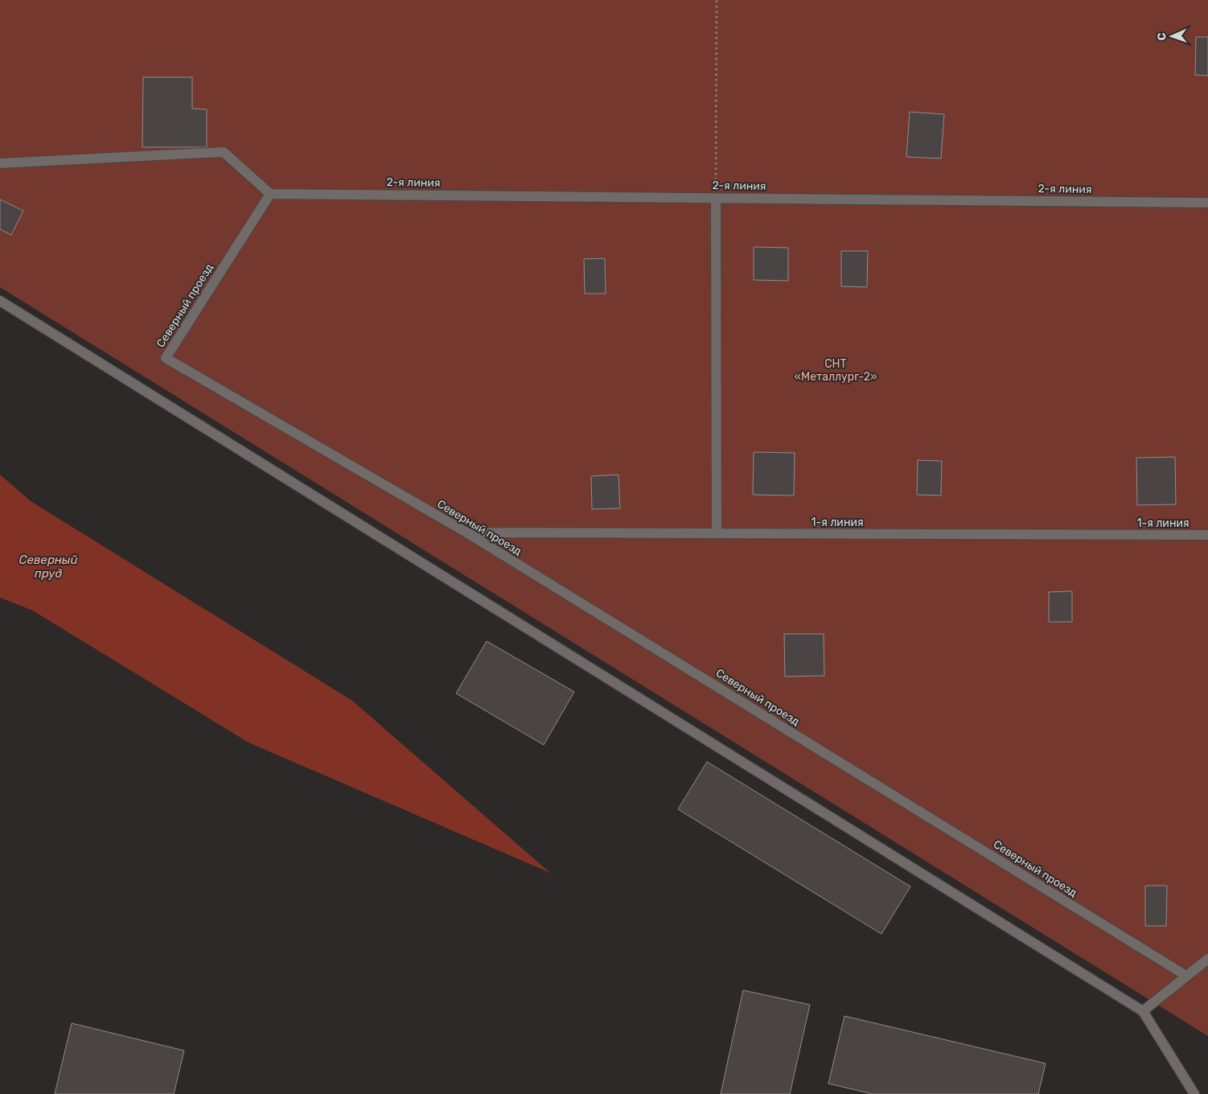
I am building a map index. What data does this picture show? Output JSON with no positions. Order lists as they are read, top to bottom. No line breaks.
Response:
{"streets":{"street":["2-я линия","Северный проезд","1-я линия"]},"crossings":[["2-я линия","Северный проезд"],["Северный проезд","1-я линия"]],"water":["Северный пруд"],"parks":["СНТ «Металлург-2»"],"north":"left"}
